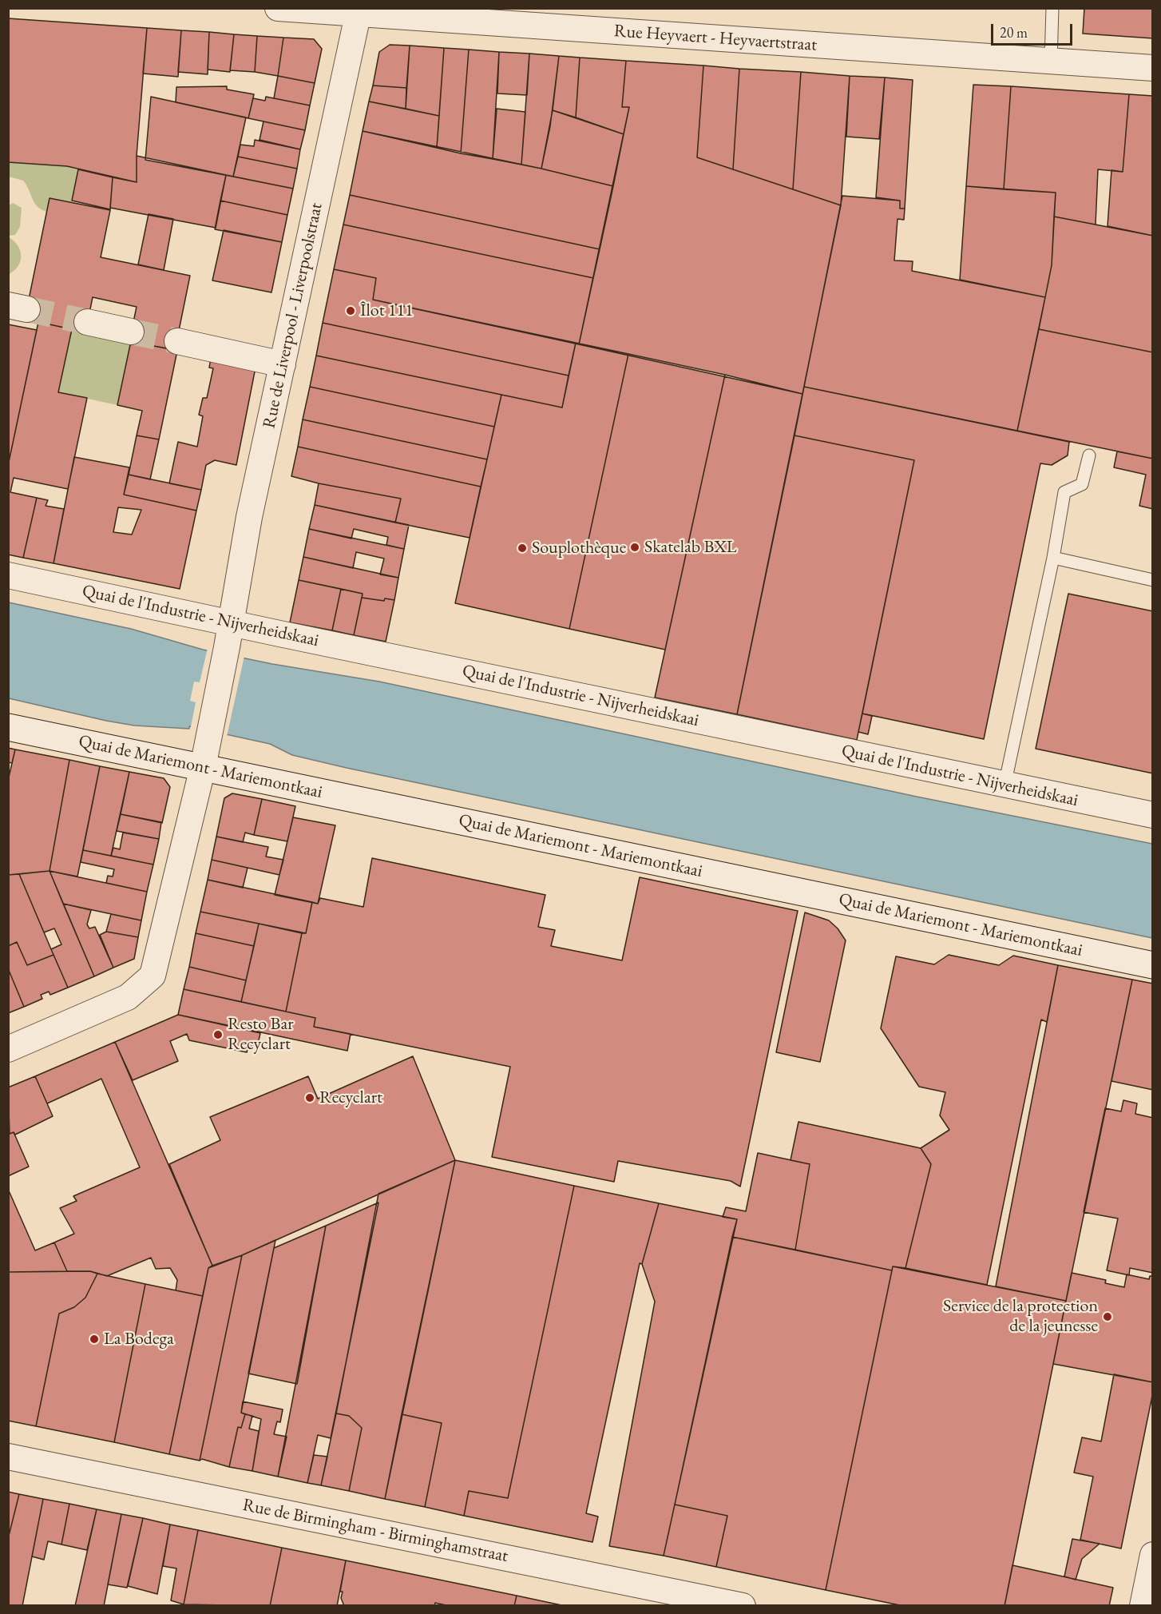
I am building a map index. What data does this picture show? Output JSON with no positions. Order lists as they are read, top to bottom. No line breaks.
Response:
{"streets":{"street":["Rue Heyvaert - Heyvaertstraat","Rue de Liverpool - Liverpoolstraat","Quai de l'Industrie - Nijverheidskaai","Quai de Mariemont - Mariemontkaai","Rue de Birmingham - Birminghamstraat"]},"crossings":[["Rue Heyvaert - Heyvaertstraat","Rue de Liverpool - Liverpoolstraat"],["Rue de Liverpool - Liverpoolstraat","Quai de l'Industrie - Nijverheidskaai"],["Rue de Liverpool - Liverpoolstraat","Quai de Mariemont - Mariemontkaai"]],"places":["Îlot 111","Skatelab BXL","Souplothèque","Resto Bar Recyclart","Recyclart","Service de la protection de la jeunesse","La Bodega"],"scale_bar":"20 m"}
